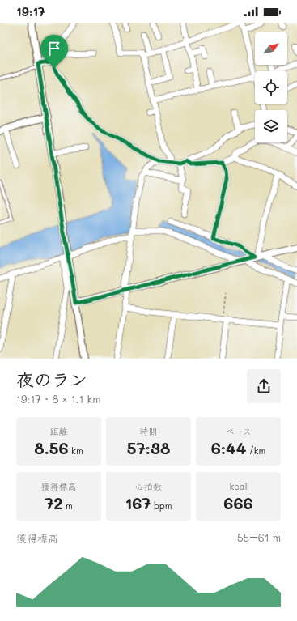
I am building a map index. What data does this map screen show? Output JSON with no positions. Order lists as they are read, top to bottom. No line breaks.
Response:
{"north":"top right","page":{"status":"19:17","heading":["夜のラン","19:17 · 8 × 1.1 km"],"stats":[["距離","8.56 km"],["時間","57:38"],["ペース","6:44 /km"],["獲得標高","72 m"],["心拍数","167 bpm"],["kcal","666"]],"chart":["獲得標高","55–61 m"]}}
